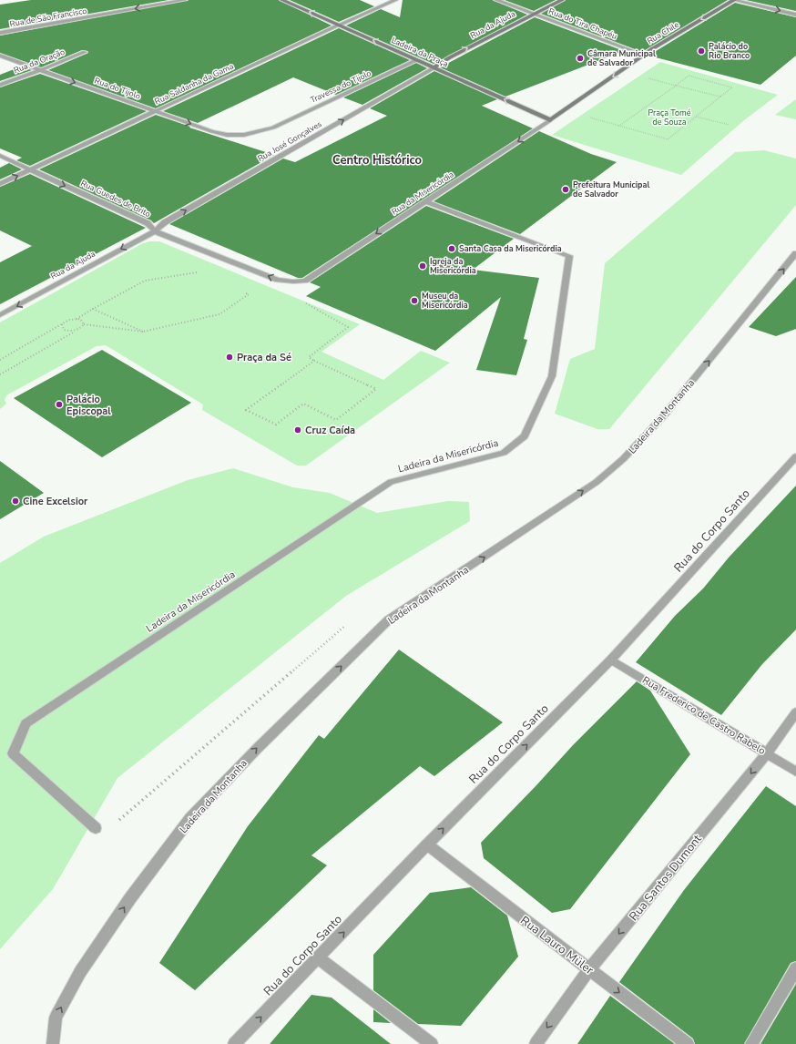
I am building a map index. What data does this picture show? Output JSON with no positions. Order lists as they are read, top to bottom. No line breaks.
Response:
{"streets":{"main road":["Rua da Ajuda","Rua Chile","Ladeira da Praça"],"street":["Rua de São Francisco","Rua do Tira Chapéu","Rua da Oração","Rua Saldanha da Gama","Travessa do Tijolo","Rua do Tijolo","Rua José Gonçalves","Rua da Misericórdia","Rua Guedes de Brito","Ladeira da Montanha","Ladeira da Misericórdia","Rua do Corpo Santo","Rua Frederico de Castro Rabelo","Rua Santos Dumont","Rua Lauro Müler"]},"crossings":[["Rua do Tira Chapéu","Rua da Ajuda"],["Rua do Tira Chapéu","Rua Chile"],["Rua da Ajuda","Ladeira da Praça"],["Rua da Ajuda","Rua José Gonçalves"],["Rua da Ajuda","Rua Guedes de Brito"],["Rua Chile","Ladeira da Praça"],["Rua Chile","Rua da Misericórdia"],["Ladeira da Praça","Rua Saldanha da Gama"],["Ladeira da Praça","Travessa do Tijolo"],["Ladeira da Praça","Rua José Gonçalves"],["Ladeira da Praça","Rua da Misericórdia"],["Rua da Oração","Rua do Tijolo"],["Rua Saldanha da Gama","Rua do Tijolo"],["Rua Saldanha da Gama","Rua Guedes de Brito"],["Travessa do Tijolo","Rua do Tijolo"],["Rua José Gonçalves","Rua Guedes de Brito"],["Rua da Misericórdia","Rua Guedes de Brito"],["Rua da Misericórdia","Ladeira da Misericórdia"],["Rua do Corpo Santo","Rua Frederico de Castro Rabelo"],["Rua do Corpo Santo","Rua Lauro Müler"],["Rua Frederico de Castro Rabelo","Rua Santos Dumont"],["Rua Santos Dumont","Rua Lauro Müler"]],"one_way":["Rua de São Francisco","Rua Chile","Ladeira da Praça","Rua do Tijolo","Rua José Gonçalves","Rua da Misericórdia","Ladeira da Montanha","Rua do Corpo Santo","Rua Santos Dumont","Rua Lauro Müler"],"districts":["Centro Histórico"],"parks":["Praça Tomé de Souza"],"places":["Palácio do Rio Branco","Câmara Municipal de Salvador","Prefeitura Municipal de Salvador","Santa Casa da Misericórdia","Igreja da Misericórdia","Museu da Misericórdia","Praça da Sé","Palácio Episcopal","Cruz Caída","Cine Excelsior"]}
